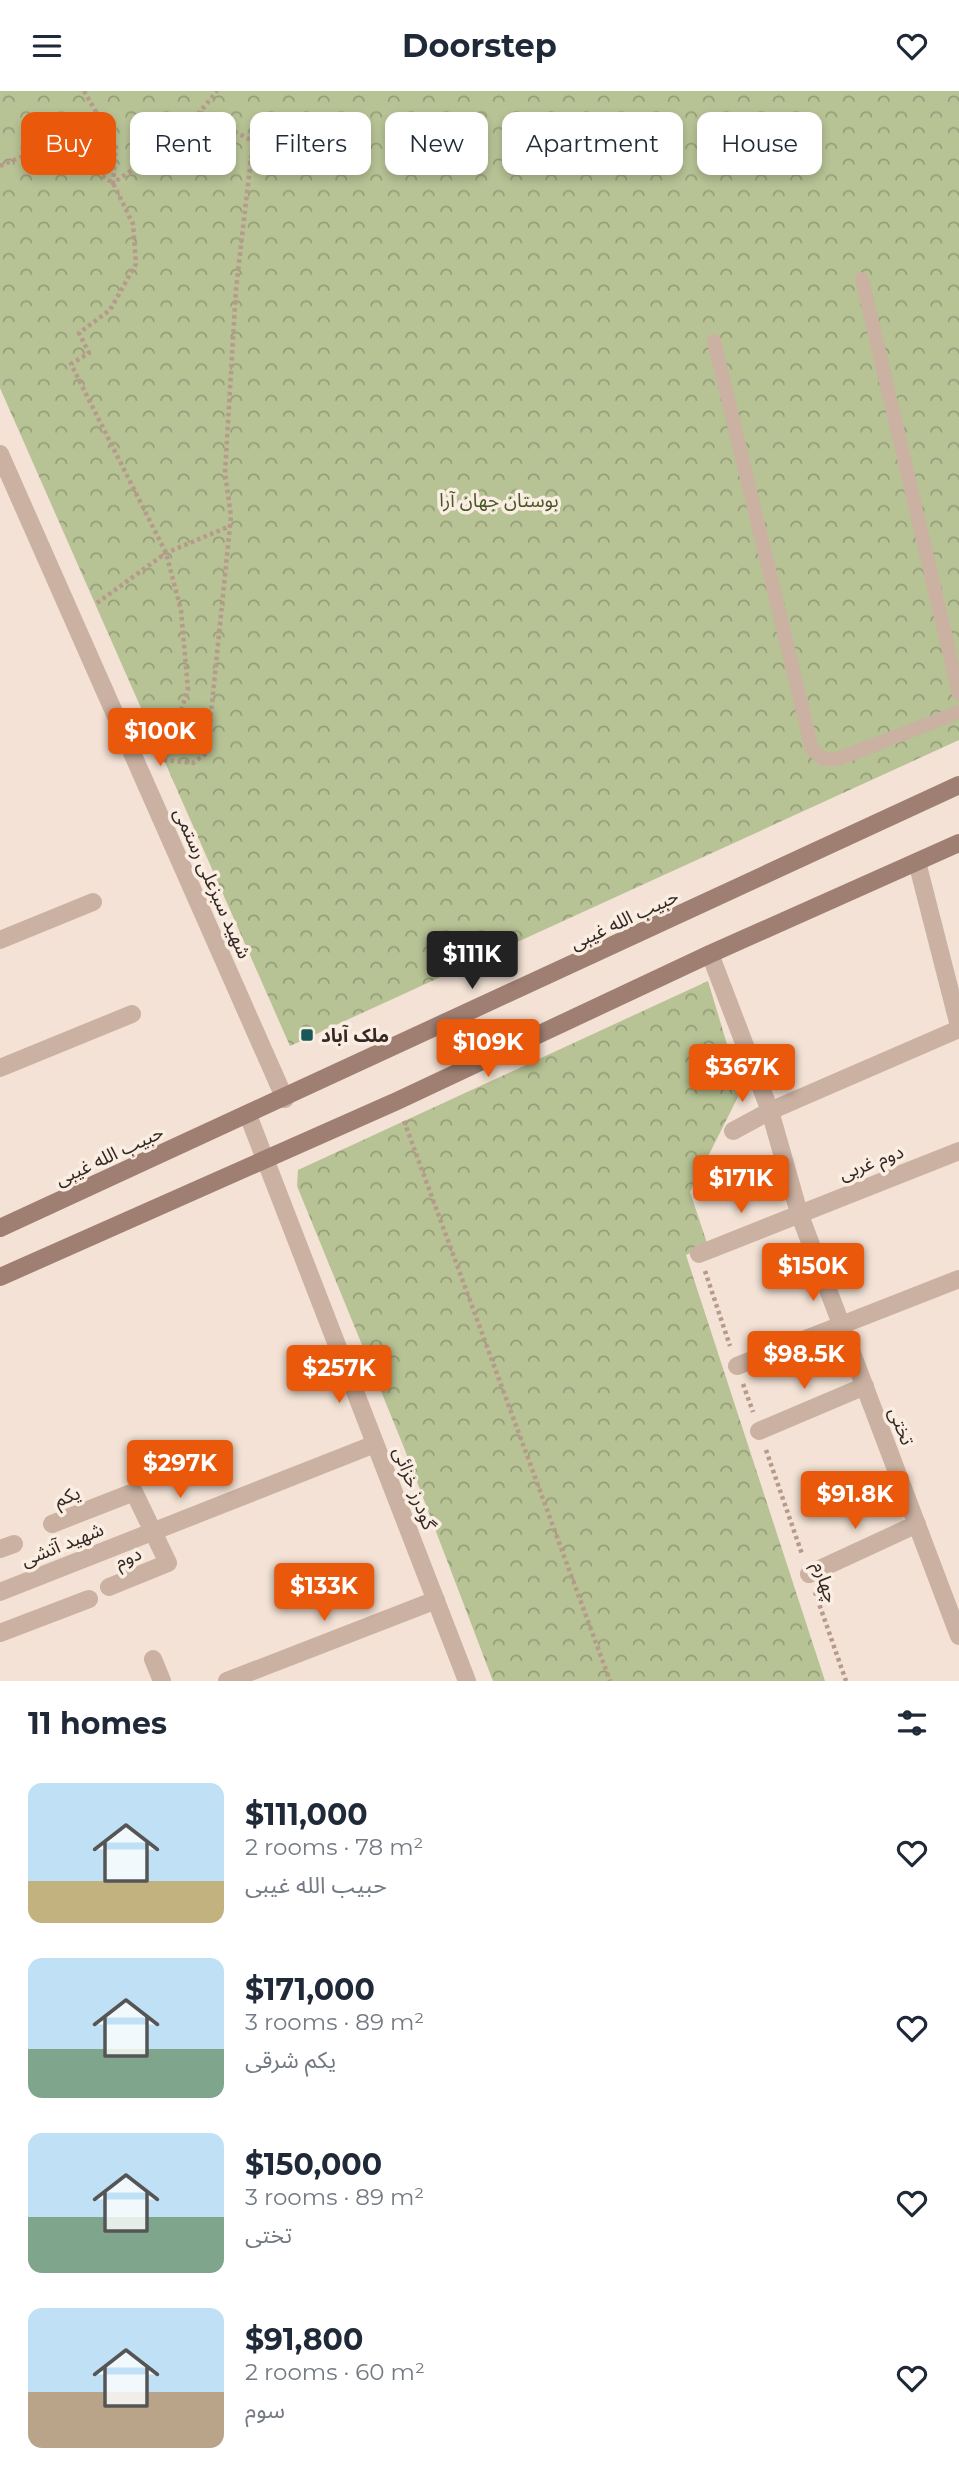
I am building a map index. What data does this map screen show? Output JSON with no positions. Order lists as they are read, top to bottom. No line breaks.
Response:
{"streets":{"main road":["حبیب الله غیبی"],"street":["شهید سبزعلی رستمی","دوم غربی","تختی","گودرز خزائی","یکم","شهید آتشی","دوم"],"path":["چهارم"]},"crossings":[["شهید سبزعلی رستمی","حبیب الله غیبی"],["حبیب الله غیبی","گودرز خزائی"],["دوم غربی","تختی"],["دوم غربی","چهارم"],["گودرز خزائی","شهید آتشی"],["یکم","شهید آتشی"],["یکم","دوم"],["شهید آتشی","دوم"]],"parks":["بوستان جهان آرا"],"places":{"transit":["ملک آباد"]},"page":{"header":"Doorstep","chip":["Buy","Rent","Filters","New","Apartment","House"],"price":["$100K","$111K","$109K","$367K","$171K","$150K","$98.5K","$257K","$297K","$91.8K","$133K"],"heading":"11 homes","list":[{"name":"$111,000","note":"2 rooms · 78 m² · حبیب الله غیبی"},{"name":"$171,000","note":"3 rooms · 89 m² · یکم شرقی"},{"name":"$150,000","note":"3 rooms · 89 m² · تختی"},{"name":"$91,800","note":"2 rooms · 60 m² · سوم"}]}}
